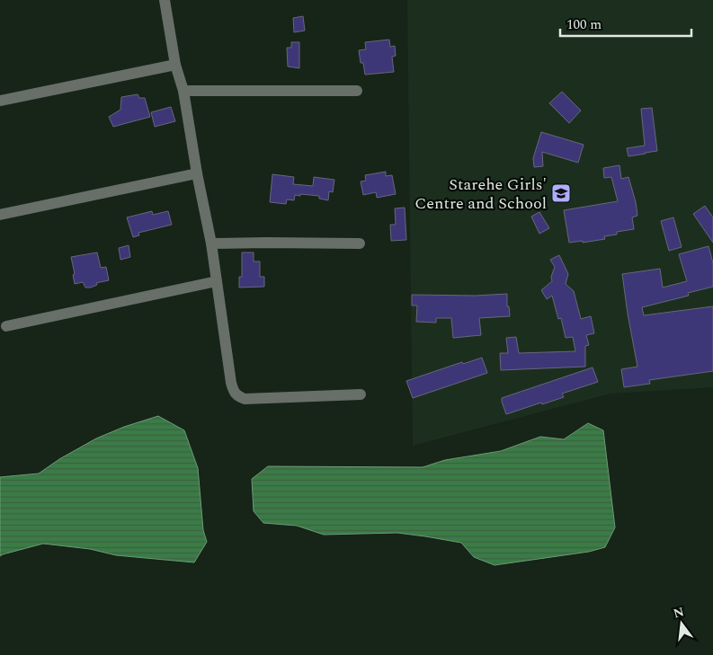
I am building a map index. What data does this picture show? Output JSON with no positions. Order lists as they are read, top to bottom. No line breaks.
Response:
{"places":{"school or university":["Starehe Girls' Centre and School"]},"scale_bar":"100 m","north":"top"}
